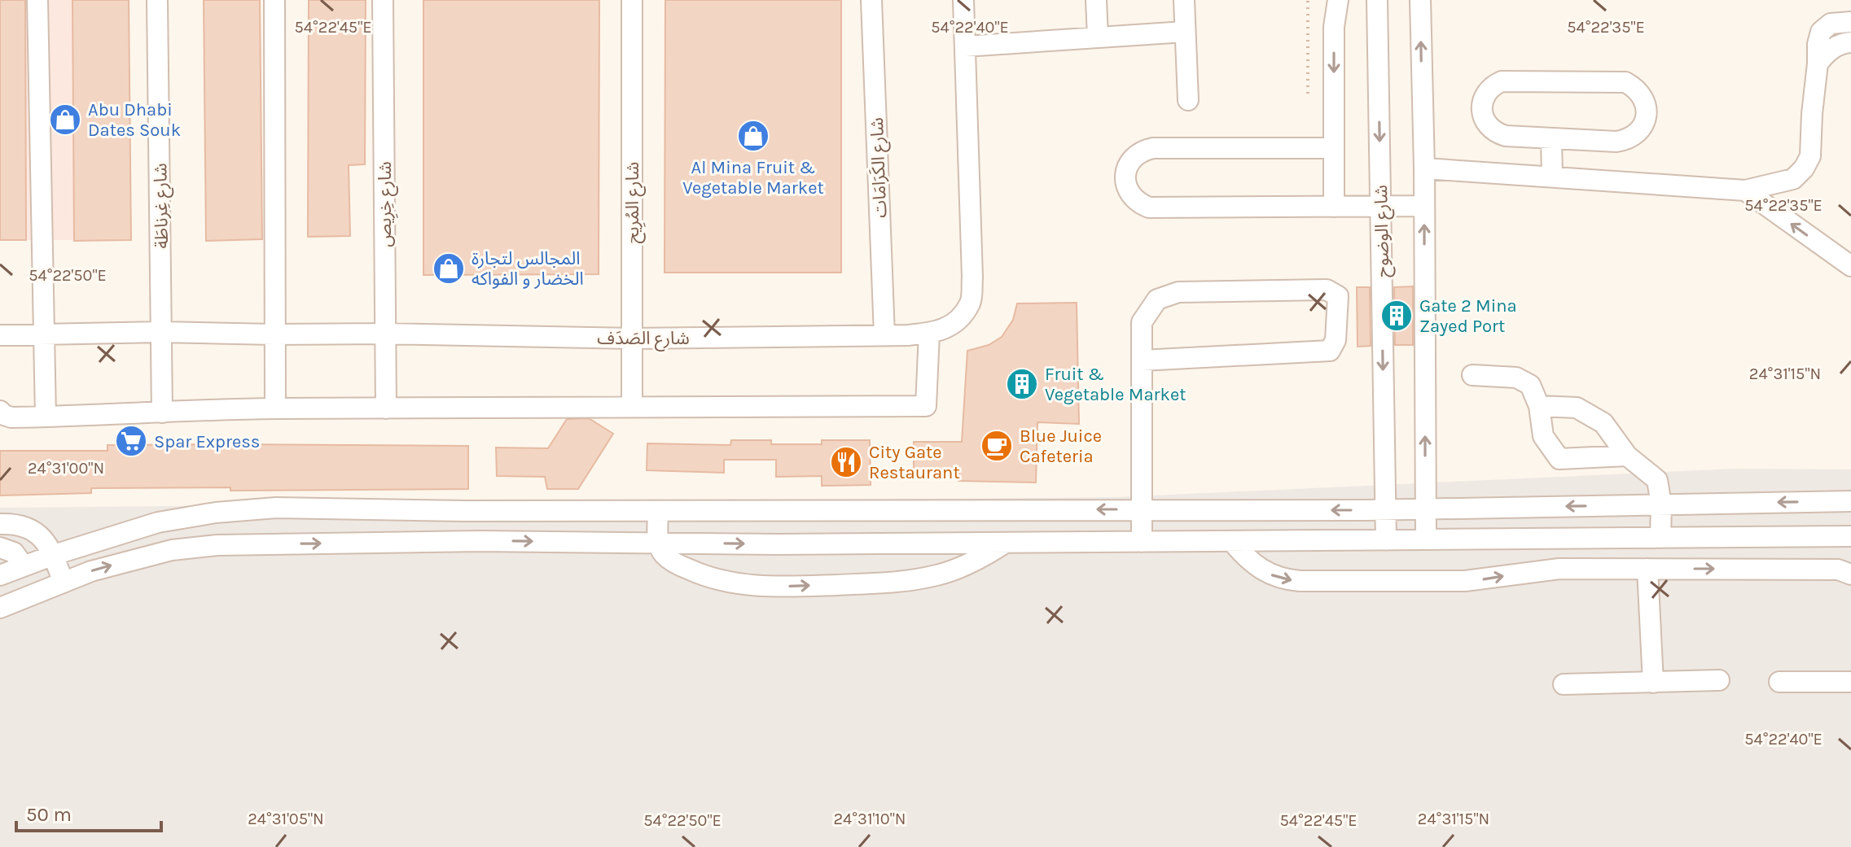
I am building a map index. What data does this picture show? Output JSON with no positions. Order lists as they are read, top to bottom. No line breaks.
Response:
{"streets":{"street":["شارع الكَرَامَات","شارع المُرِيح","شارع خِرِيص","شارع غِرناطَة","شارع الوضوح","شارع الصَدَف"]},"crossings":[["شارع الكَرَامَات","شارع الصَدَف"],["شارع المُرِيح","شارع الصَدَف"],["شارع خِرِيص","شارع الصَدَف"],["شارع غِرناطَة","شارع الصَدَف"]],"places":{"shop":["Abu Dhabi Dates Souk","Al Mina Fruit & Vegetable Market","المجالس لتجارة الخضار و الفواكه"],"building":["Gate 2 Mina Zayed Port","Fruit & Vegetable Market"],"supermarket":["Spar Express"],"cafe":["Blue Juice Cafeteria"],"restaurant":["City Gate Restaurant"]},"scale_bar":"50 m","coordinates":["54°22'45\"E","54°22'40\"E","54°22'35\"E","54°22'50\"E","24°31'15\"N","24°31'00\"N","24°31'05\"N","24°31'10\"N"]}
